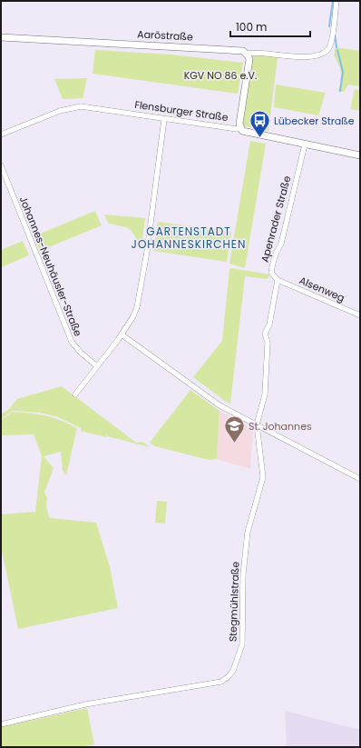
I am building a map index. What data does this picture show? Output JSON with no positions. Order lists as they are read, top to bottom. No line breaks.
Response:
{"streets":{"street":["Aaröstraße","Flensburger Straße","Apenrader Straße","Johannes-Neuhäusler-Straße","Alsenweg","Stegmühlstraße"]},"crossings":[["Flensburger Straße","Apenrader Straße"],["Apenrader Straße","Alsenweg"],["Apenrader Straße","Stegmühlstraße"]],"districts":["GARTENSTADT JOHANNESKIRCHEN"],"parks":["KGV NO 86 e.V."],"places":{"bus stop":["Lübecker Straße"],"school or university":["St. Johannes"]},"scale_bar":"100 m"}
